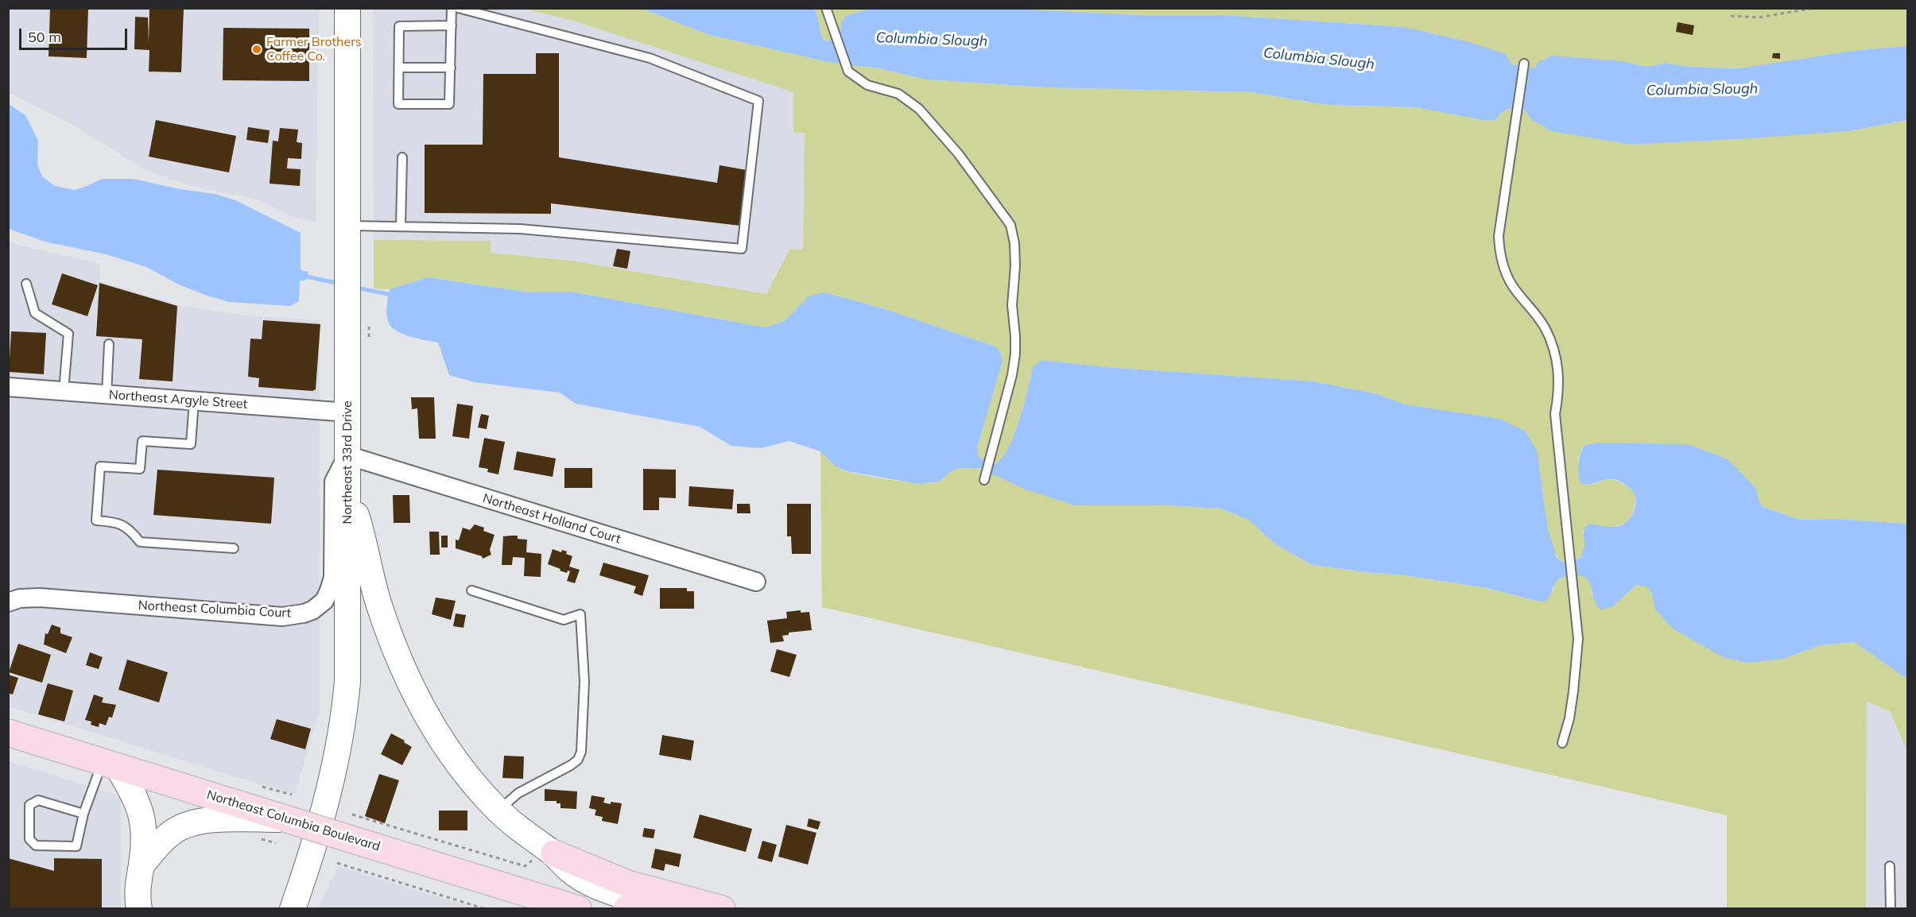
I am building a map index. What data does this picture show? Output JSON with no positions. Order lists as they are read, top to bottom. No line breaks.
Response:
{"streets":{"main road":["Northeast 33rd Drive","Northeast Columbia Boulevard"],"street":["Northeast Argyle Street","Northeast Holland Court","Northeast Columbia Court"]},"crossings":[["Northeast Argyle Street","Northeast 33rd Drive"],["Northeast 33rd Drive","Northeast Holland Court"],["Northeast 33rd Drive","Northeast Columbia Court"],["Northeast Holland Court","Northeast Columbia Court"]],"water":["Columbia Slough"],"places":["Farmer Brothers Coffee Co."],"scale_bar":"50 m"}
